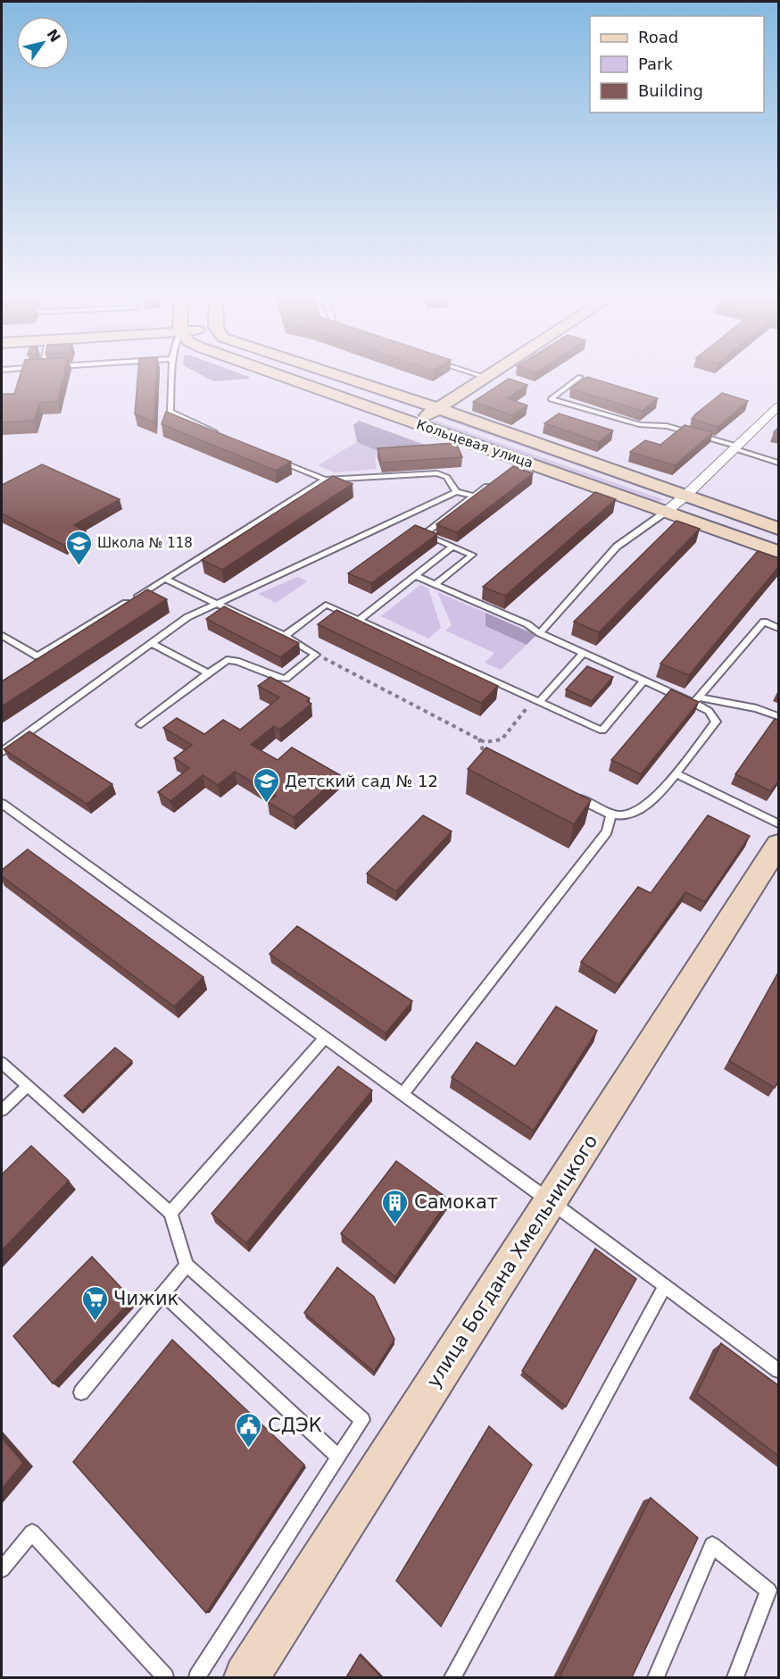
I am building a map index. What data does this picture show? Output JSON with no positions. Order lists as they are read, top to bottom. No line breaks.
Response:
{"streets":{"main road":["Кольцевая улица","улица Богдана Хмельницкого"]},"places":{"school or university":["Школа № 118","Детский сад № 12"],"building":["Самокат"],"supermarket":["Чижик"],"public building":["СДЭК"]},"legend":["Road","Park","Building"],"north":"top right"}
